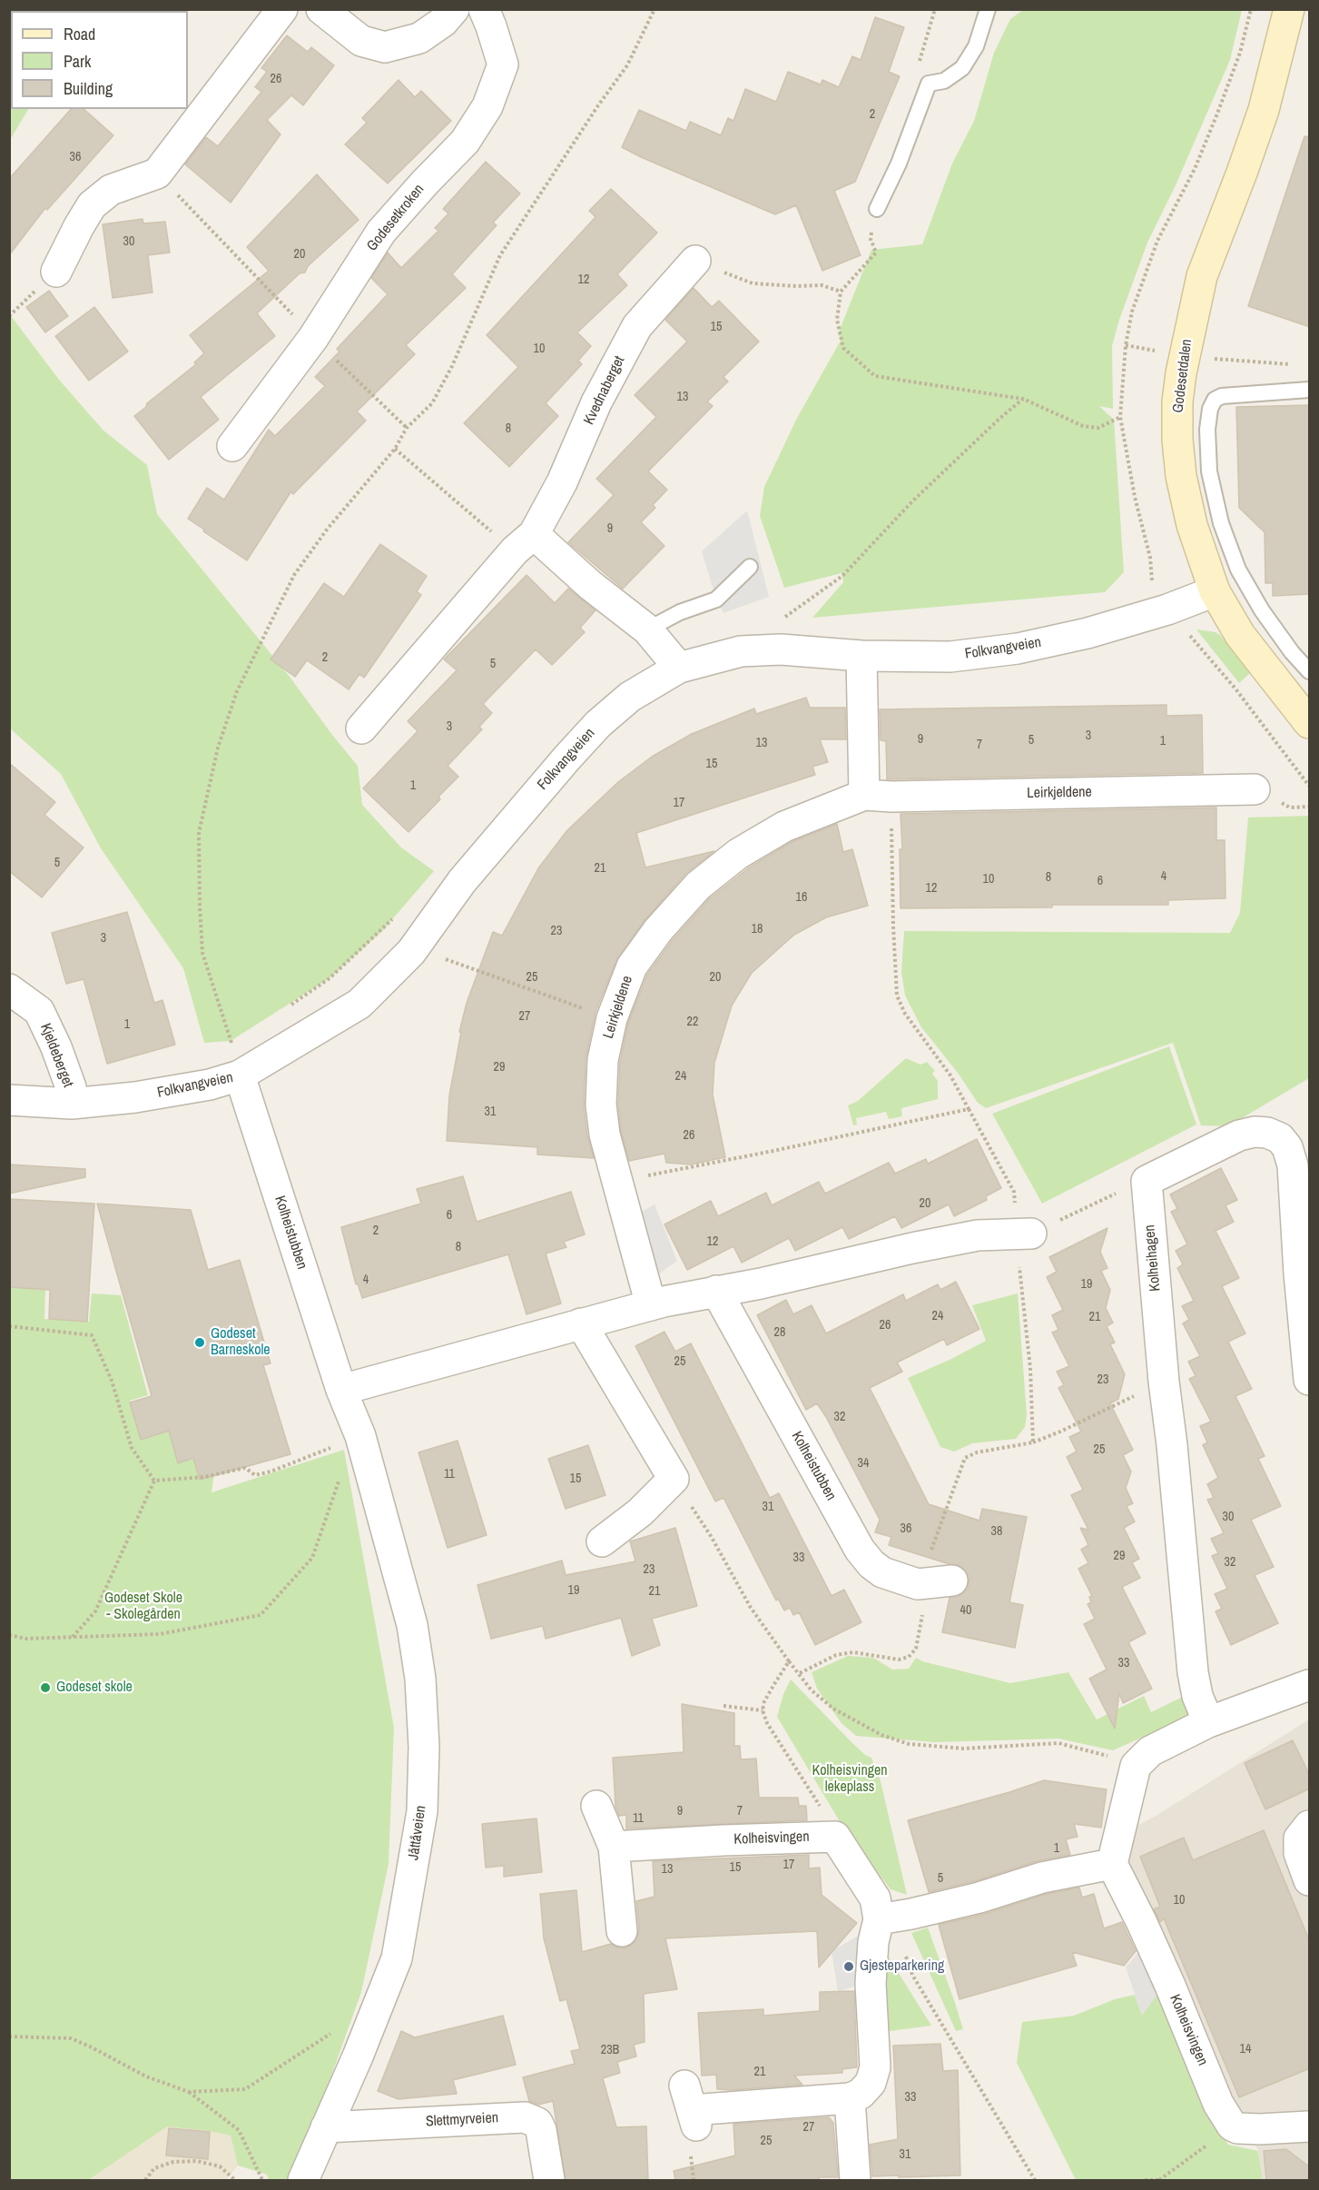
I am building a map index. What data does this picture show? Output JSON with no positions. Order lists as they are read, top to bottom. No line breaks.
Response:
{"streets":{"main road":["Godesetdalen"],"street":["Godesetkroken","Kvednaberget","Folkvangveien","Leirkjeldene","Kjeldeberget","Kolheistubben","Kolheihagen","Jåttåveien","Kolheisvingen","Slettmyrveien"]},"crossings":[["Godesetdalen","Folkvangveien"],["Folkvangveien","Kjeldeberget"],["Folkvangveien","Kolheistubben"],["Kolheistubben","Jåttåveien"],["Jåttåveien","Slettmyrveien"]],"parks":["Godeset Skole - Skolegården","Kolheisvingen lekeplass"],"places":["Godeset Barneskole","Godeset skole","Gjesteparkering"],"house_numbers":["26","2","36","30","20","12","15","10","13","8","9","2","5","3","3","9","5","1","13","7","15","1","17","5","21","4","8","10","6","12","16","18","23","3","25","20","27","22","1","29","24","31","26","20","6","2","12","8","4","19","24","21","26","28","25","23","32","25","34","11","15","31","30","36","38","29","33","32","23","19","21","40","33","9","7","11","1","17","15","13","5","10","14","23B","21","33","27","25","31"],"legend":["Road","Park","Building"]}
